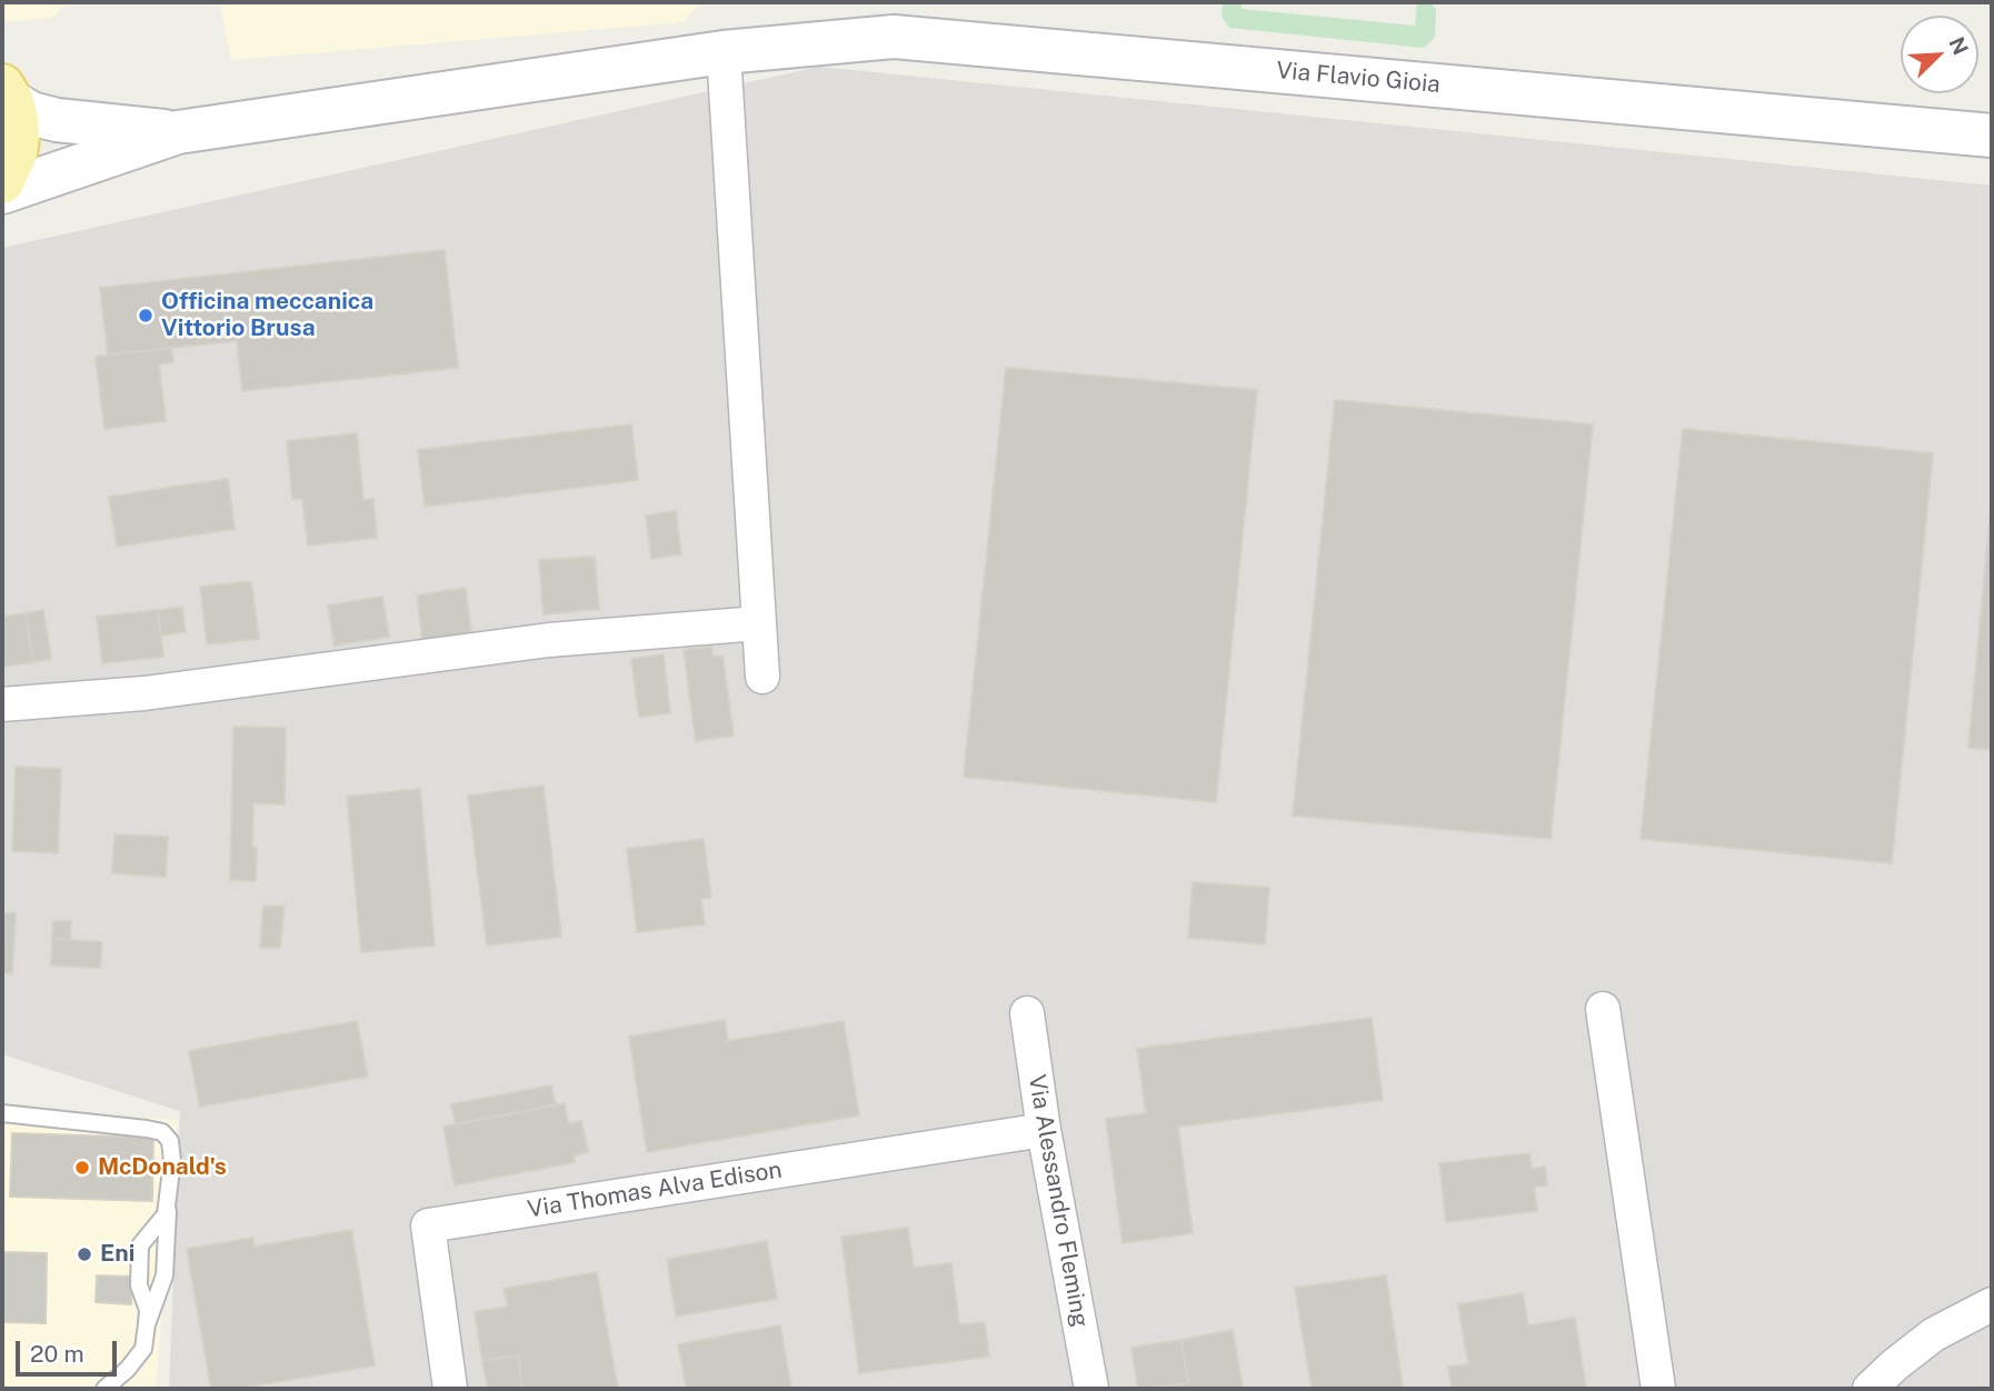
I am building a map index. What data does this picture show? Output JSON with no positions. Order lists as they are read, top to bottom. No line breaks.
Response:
{"streets":{"main road":["Via Flavio Gioia"],"street":["Via Thomas Alva Edison","Via Alessandro Fleming"]},"crossings":[["Via Thomas Alva Edison","Via Alessandro Fleming"]],"places":["Officina meccanica Vittorio Brusa","McDonald's","Eni"],"scale_bar":"20 m","north":"top right"}
